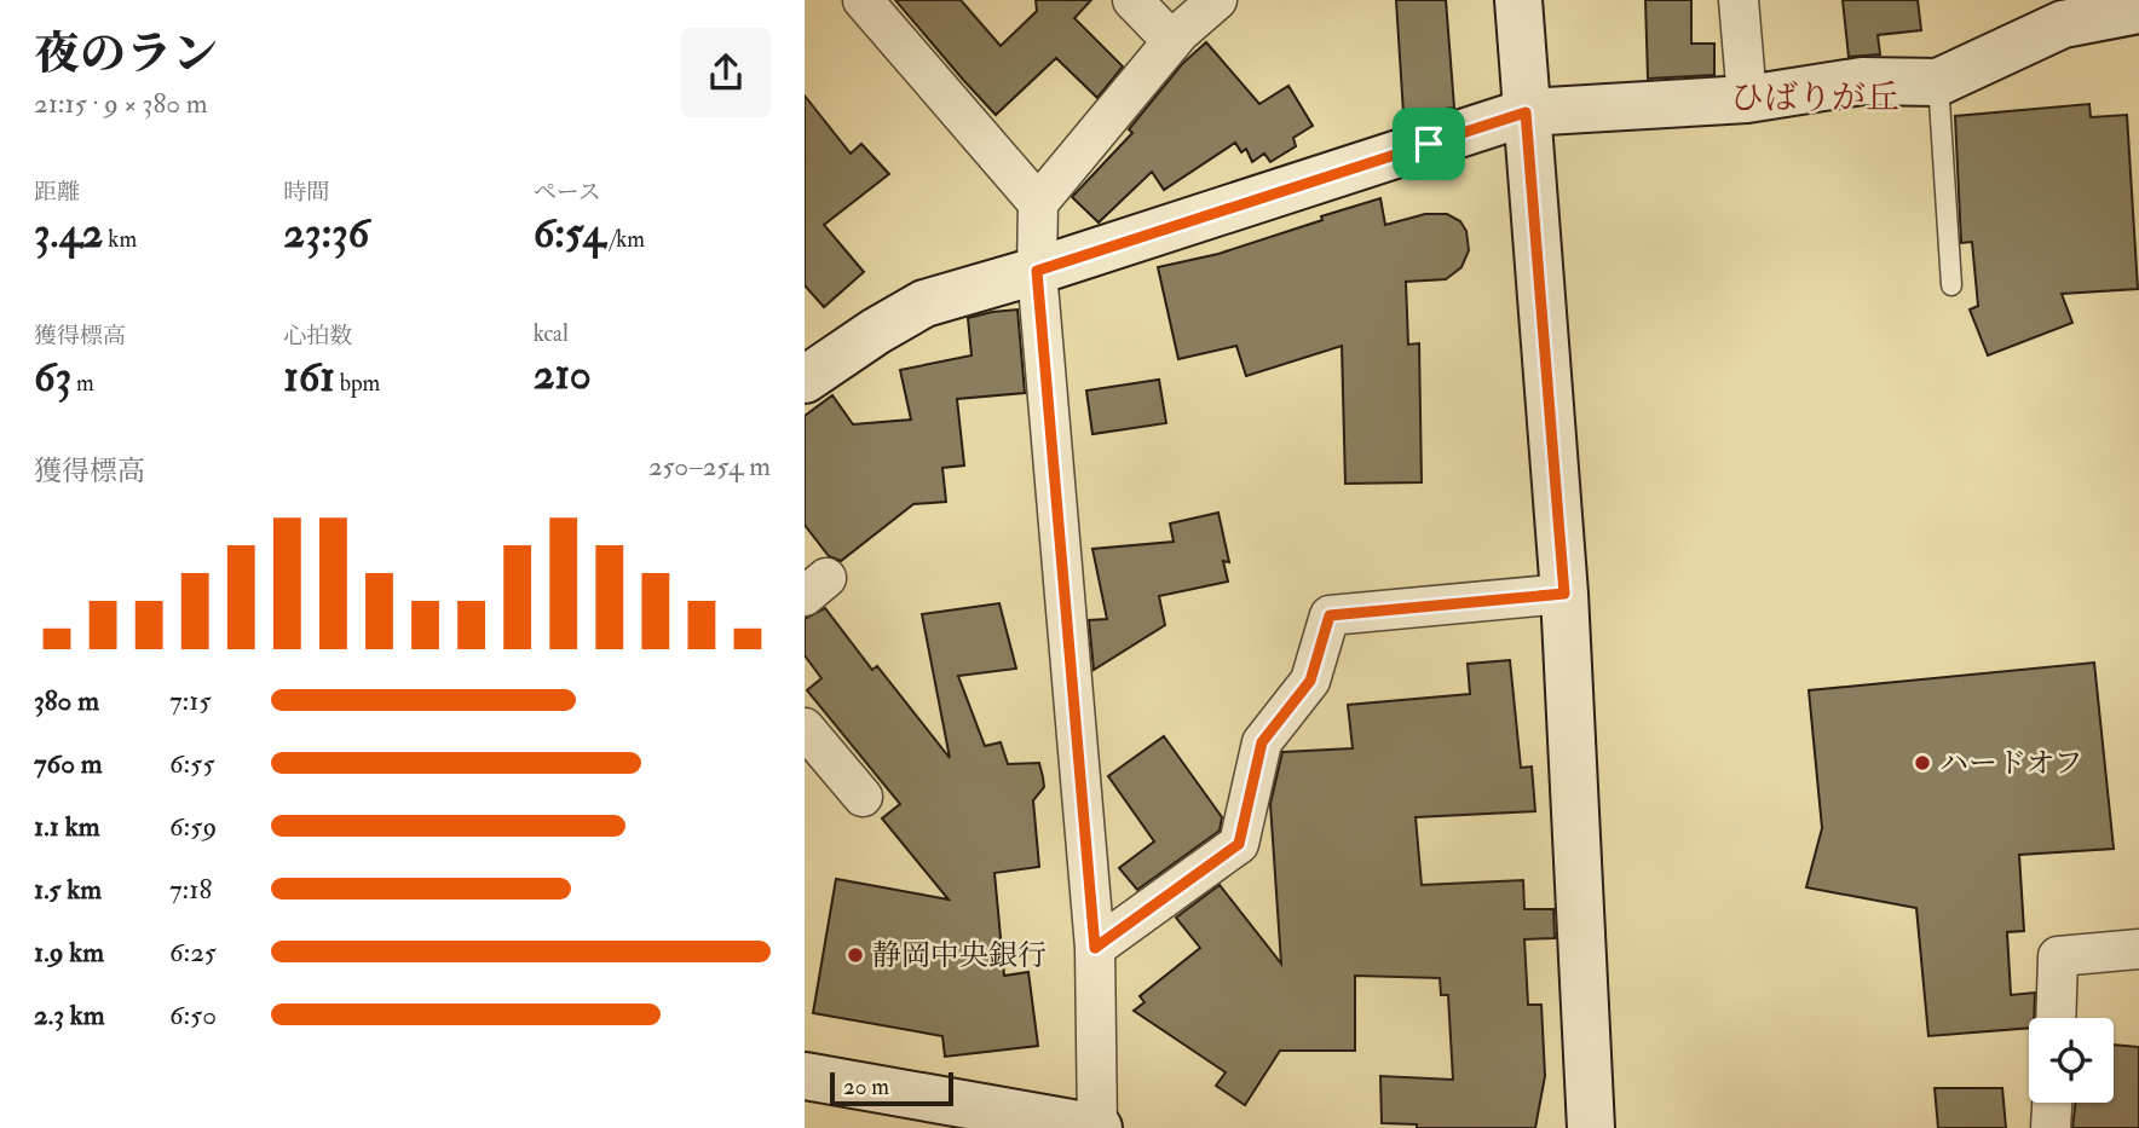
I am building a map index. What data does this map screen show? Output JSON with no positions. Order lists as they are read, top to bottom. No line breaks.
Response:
{"districts":["ひばりが丘"],"places":["ハードオフ","静岡中央銀行"],"scale_bar":"20 m","page":{"heading":["夜のラン","21:15 · 9 × 380 m"],"stats":[["距離","3.42 km"],["時間","23:36"],["ペース","6:54 /km"],["獲得標高","63 m"],["心拍数","161 bpm"],["kcal","210"]],"chart":["獲得標高","250–254 m"],"list":[{"name":"380 m","note":"7:15"},{"name":"760 m","note":"6:55"},{"name":"1.1 km","note":"6:59"},{"name":"1.5 km","note":"7:18"},{"name":"1.9 km","note":"6:25"},{"name":"2.3 km","note":"6:50"}],"scale":"20 m"}}
